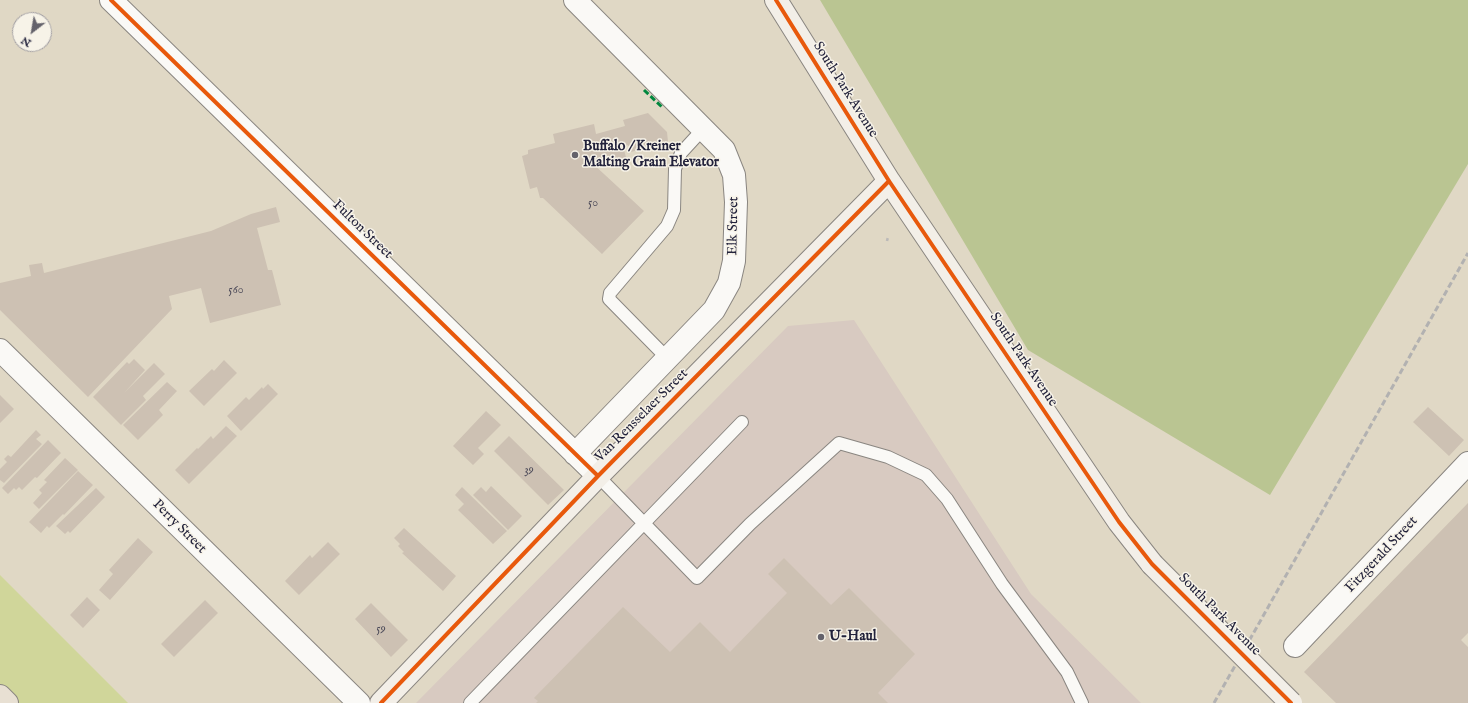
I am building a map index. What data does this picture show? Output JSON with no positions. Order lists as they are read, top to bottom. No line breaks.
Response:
{"streets":{"street":["South Park Avenue","Elk Street","Fulton Street","Van Rensselaer Street","Perry Street","Fitzgerald Street"]},"crossings":[["South Park Avenue","Van Rensselaer Street"],["Elk Street","Fulton Street"],["Fulton Street","Van Rensselaer Street"]],"places":["Buffalo / Kreiner Malting Grain Elevator","U-Haul"],"house_numbers":["50","560","39","59"],"north":"bottom left"}
